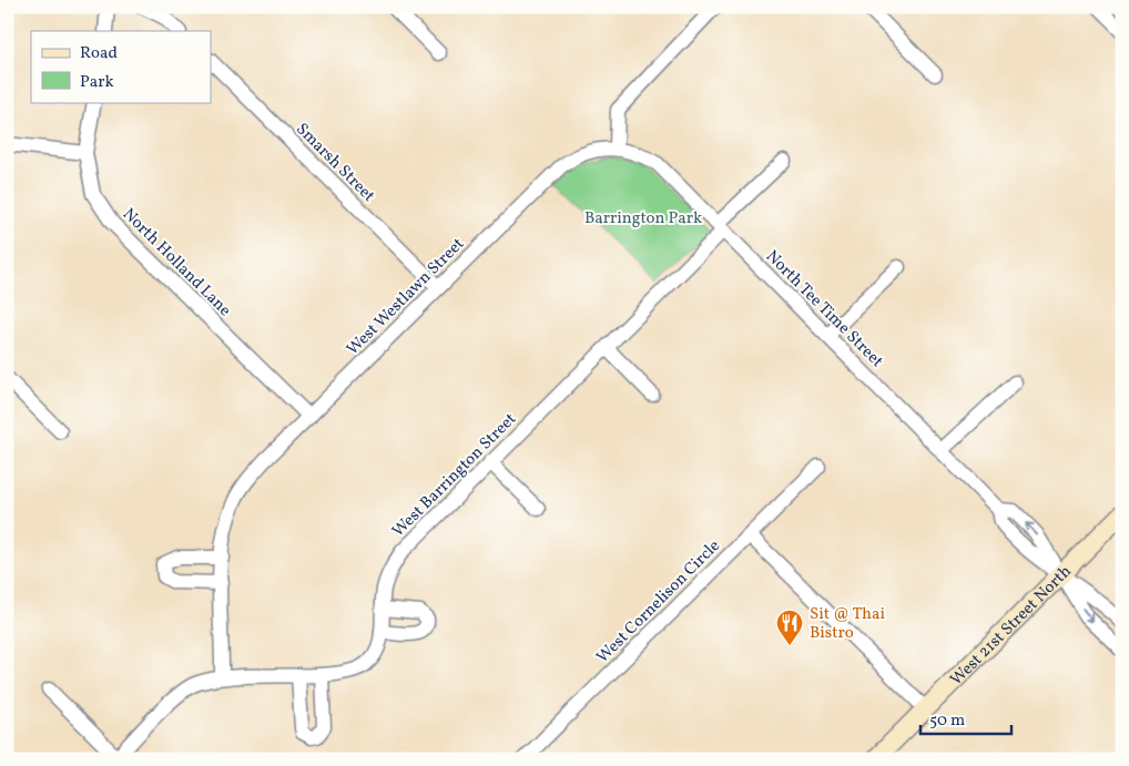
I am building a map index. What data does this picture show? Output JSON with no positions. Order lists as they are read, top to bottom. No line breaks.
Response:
{"streets":{"main road":["West 21st Street North"],"street":["Smarsh Street","North Holland Lane","West Westlawn Street","North Tee Time Street","West Barrington Street","West Cornelison Circle"]},"crossings":[["Smarsh Street","West Westlawn Street"],["North Holland Lane","West Westlawn Street"],["West Westlawn Street","North Tee Time Street"],["West Westlawn Street","West Barrington Street"],["North Tee Time Street","West Barrington Street"],["North Tee Time Street","West 21st Street North"]],"parks":["Barrington Park"],"places":{"restaurant":["Sit @ Thai Bistro"]},"legend":["Road","Park"],"scale_bar":"50 m"}
